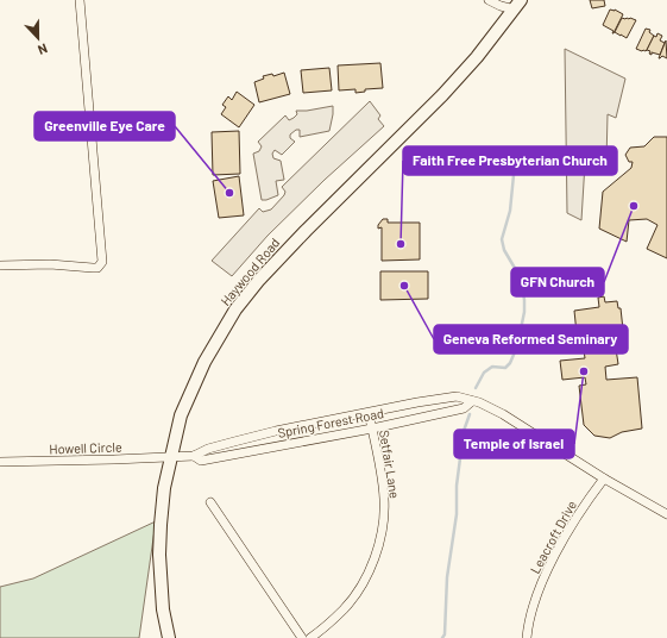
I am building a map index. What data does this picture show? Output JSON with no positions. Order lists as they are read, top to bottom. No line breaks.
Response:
{"streets":{"main road":["Haywood Road"],"street":["Spring Forest Road","Howell Circle","Setfair Lane","Leacroft Drive"]},"crossings":[["Haywood Road","Spring Forest Road"],["Haywood Road","Howell Circle"],["Spring Forest Road","Howell Circle"],["Spring Forest Road","Setfair Lane"],["Spring Forest Road","Leacroft Drive"]],"places":["Greenville Eye Care","GFN Church","Faith Free Presbyterian Church","Geneva Reformed Seminary","Temple of Israel"],"north":"bottom"}
